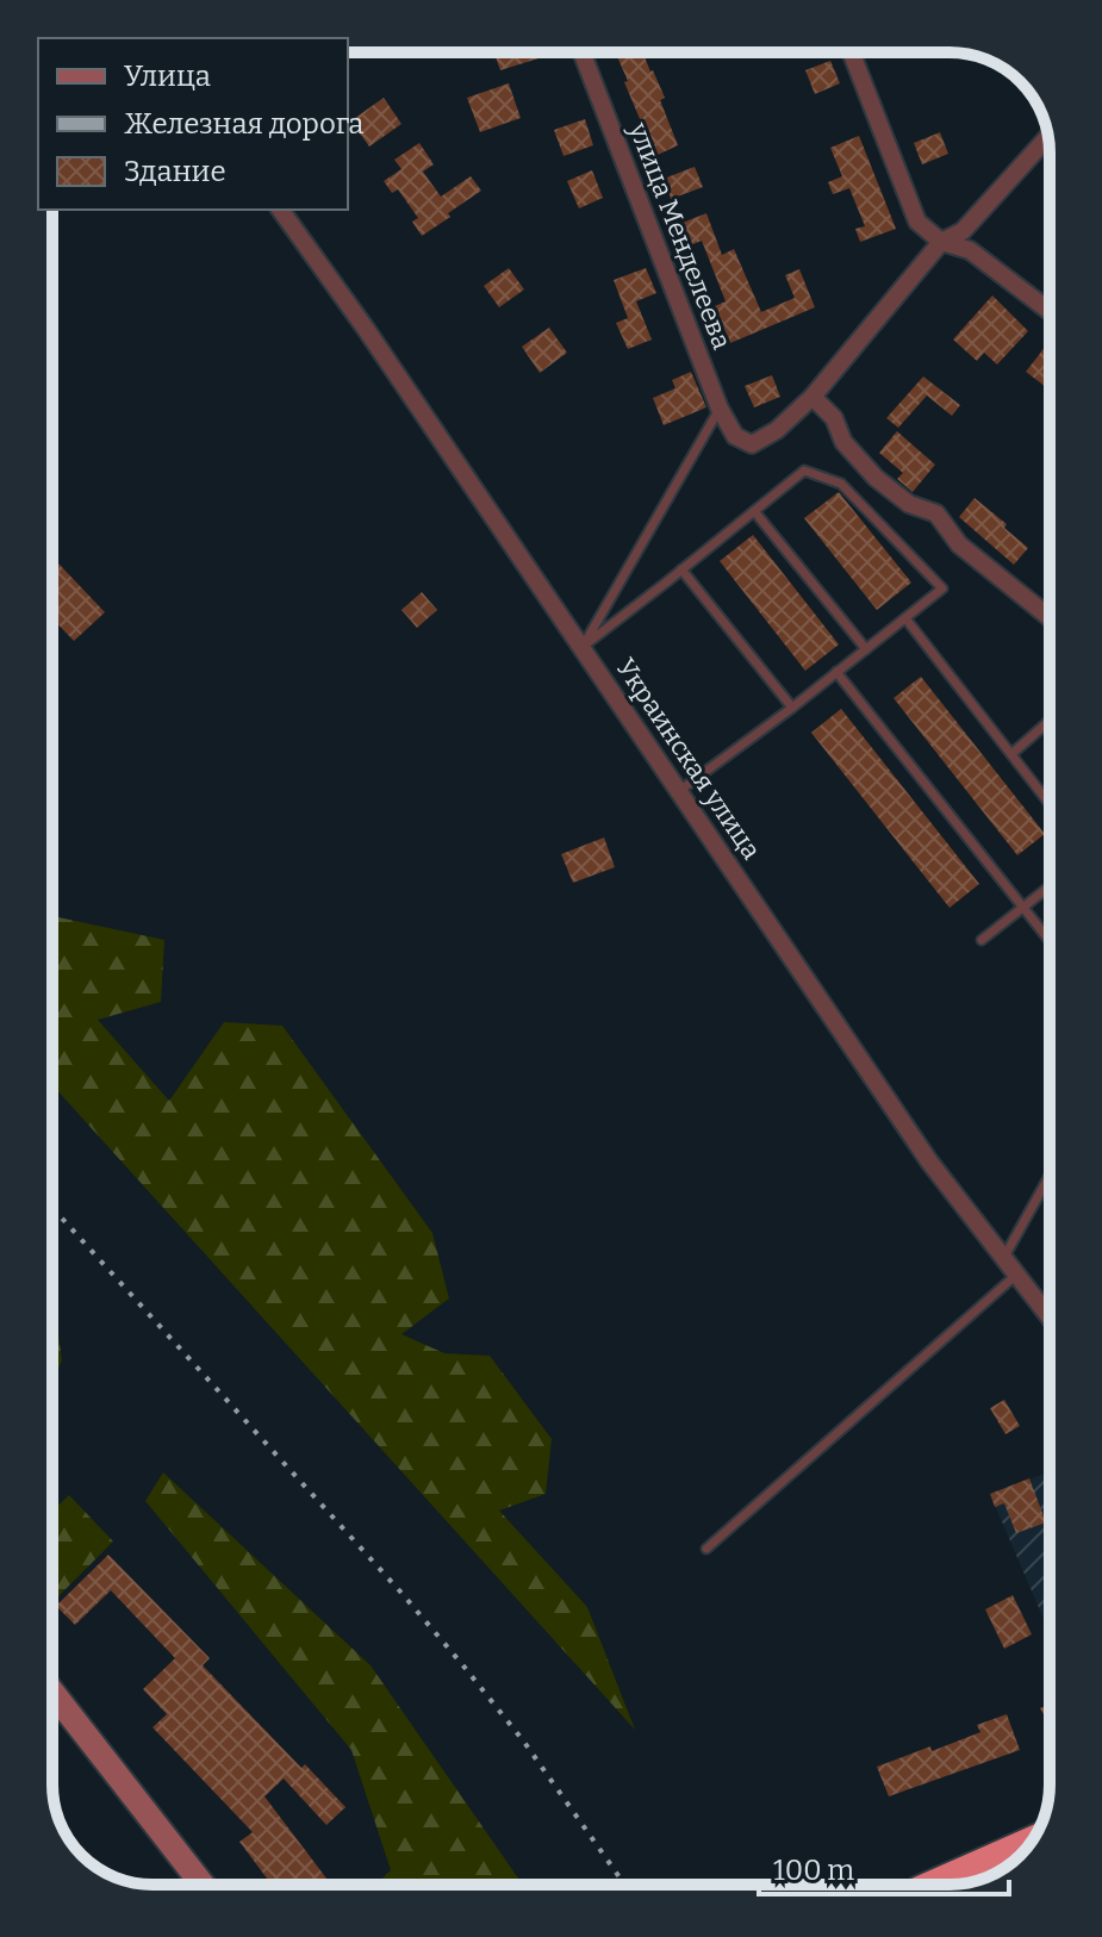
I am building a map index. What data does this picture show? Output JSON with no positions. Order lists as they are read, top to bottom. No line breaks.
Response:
{"streets":{"street":["улица Менделеева","Украинская улица"]},"legend":["Улица","Железная дорога","Здание"],"scale_bar":"100 m"}
